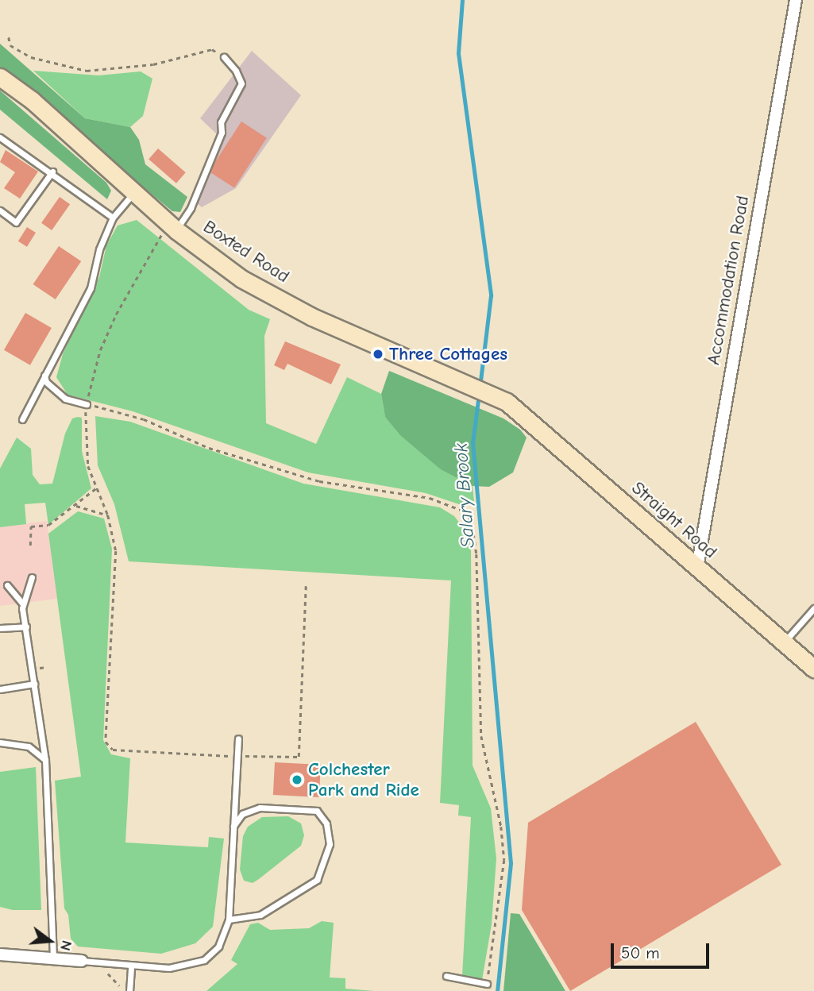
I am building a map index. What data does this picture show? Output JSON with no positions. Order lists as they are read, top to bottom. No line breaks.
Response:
{"streets":{"street":["Boxted Road","Accommodation Road","Straight Road"]},"crossings":[["Boxted Road","Straight Road"],["Accommodation Road","Straight Road"]],"water":["Salary Brook"],"places":["Three Cottages","Colchester Park and Ride"],"scale_bar":"50 m","north":"right"}
